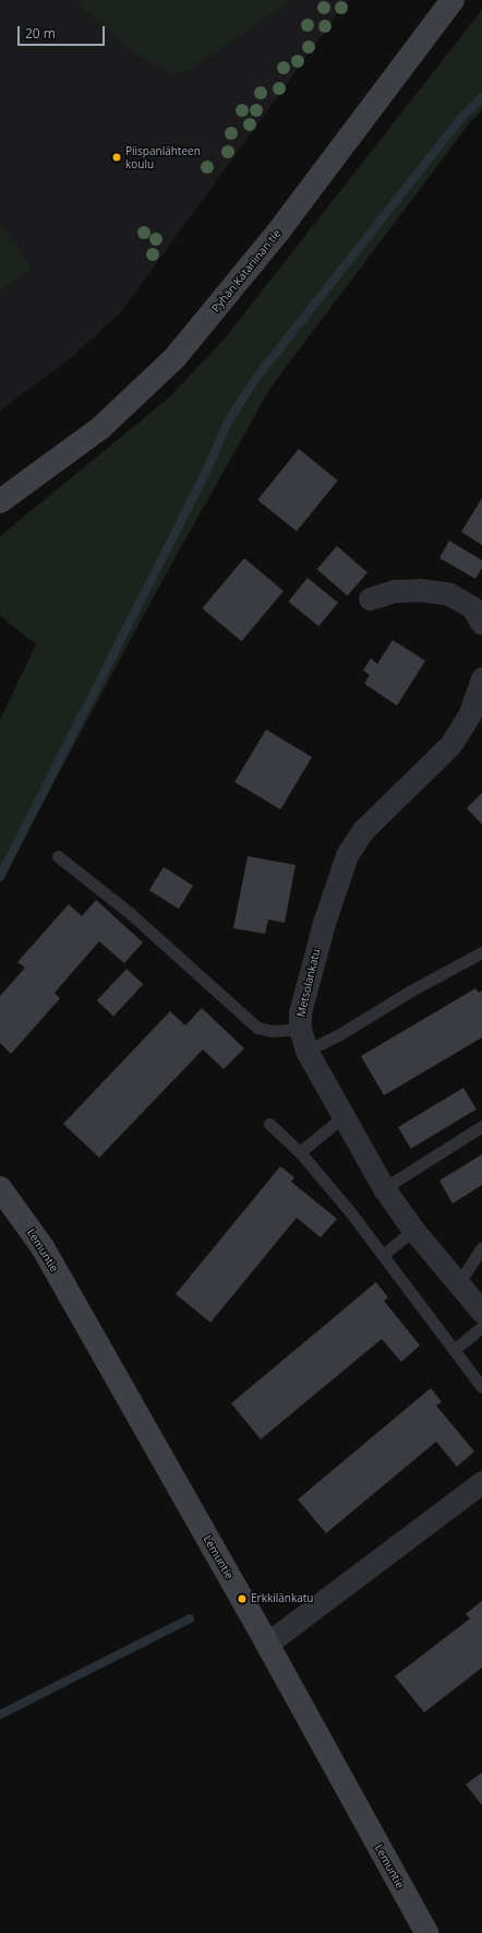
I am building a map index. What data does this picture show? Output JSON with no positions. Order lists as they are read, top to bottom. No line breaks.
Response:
{"streets":{"street":["Pyhän Katariinan tie","Metsolankatu","Lemuntie"]},"places":["Piispanlähteen koulu","Erkkilänkatu"],"scale_bar":"20 m"}
